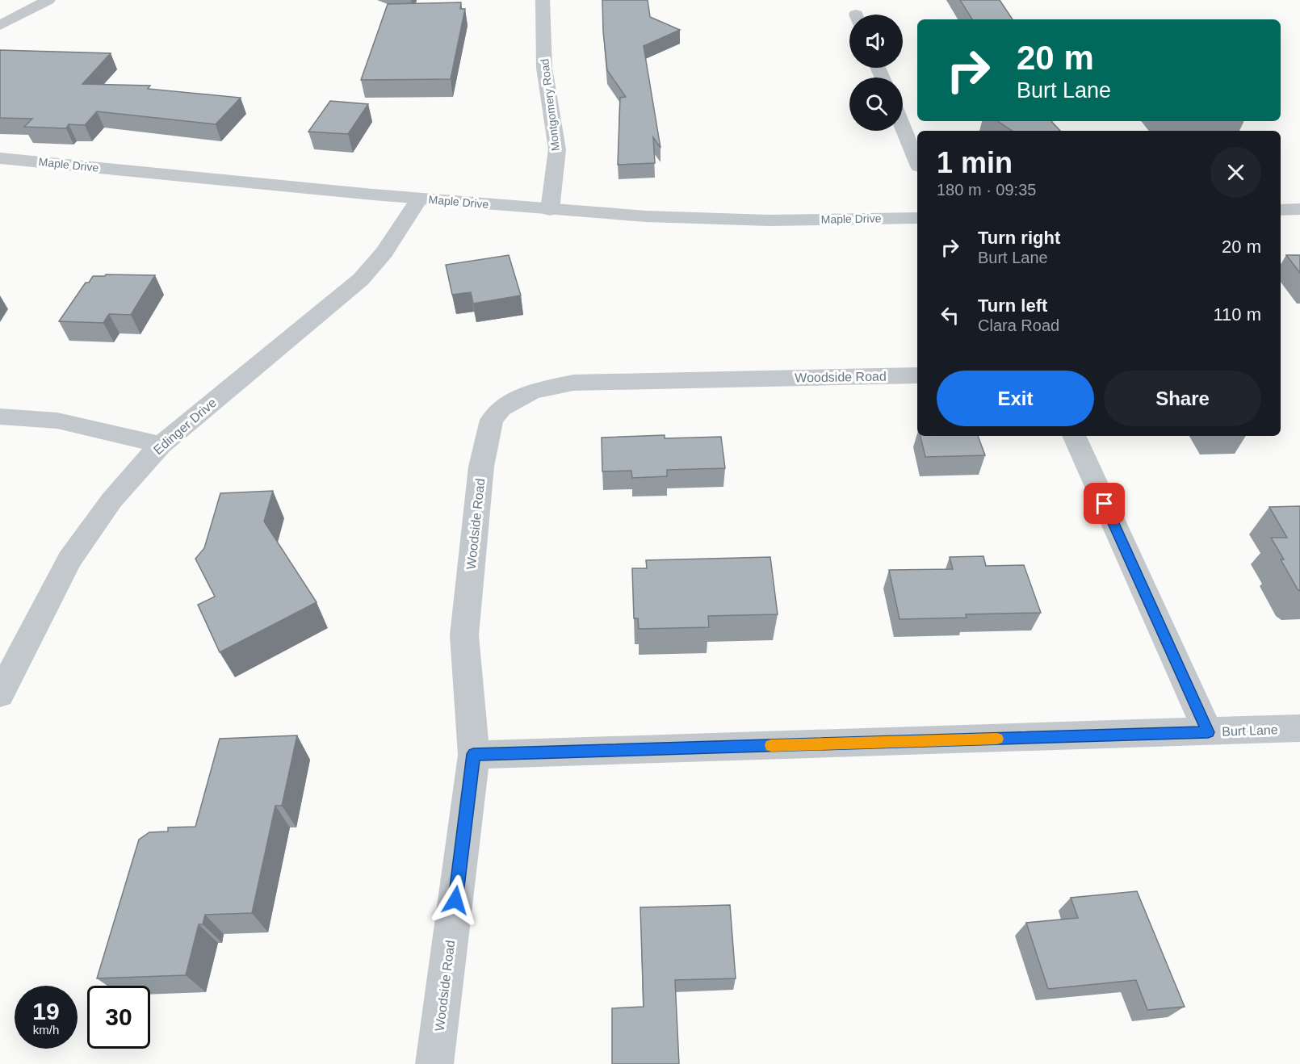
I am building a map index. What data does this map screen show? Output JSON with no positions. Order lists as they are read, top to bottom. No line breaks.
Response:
{"streets":{"street":["Montgomery Road","Maple Drive","Woodside Road","Edinger Drive","Burt Lane"]},"crossings":[["Montgomery Road","Maple Drive"],["Maple Drive","Edinger Drive"],["Woodside Road","Burt Lane"]],"page":{"turn":["20 m","Burt Lane"],"heading":["1 min","180 m · 09:35"],"list":[{"name":"Turn right","note":"Burt Lane","value":"20 m"},{"name":"Turn left","note":"Clara Road","value":"110 m"}],"buttons":["Exit","Share"],"speed":"19 km/h","limit":"30"}}
